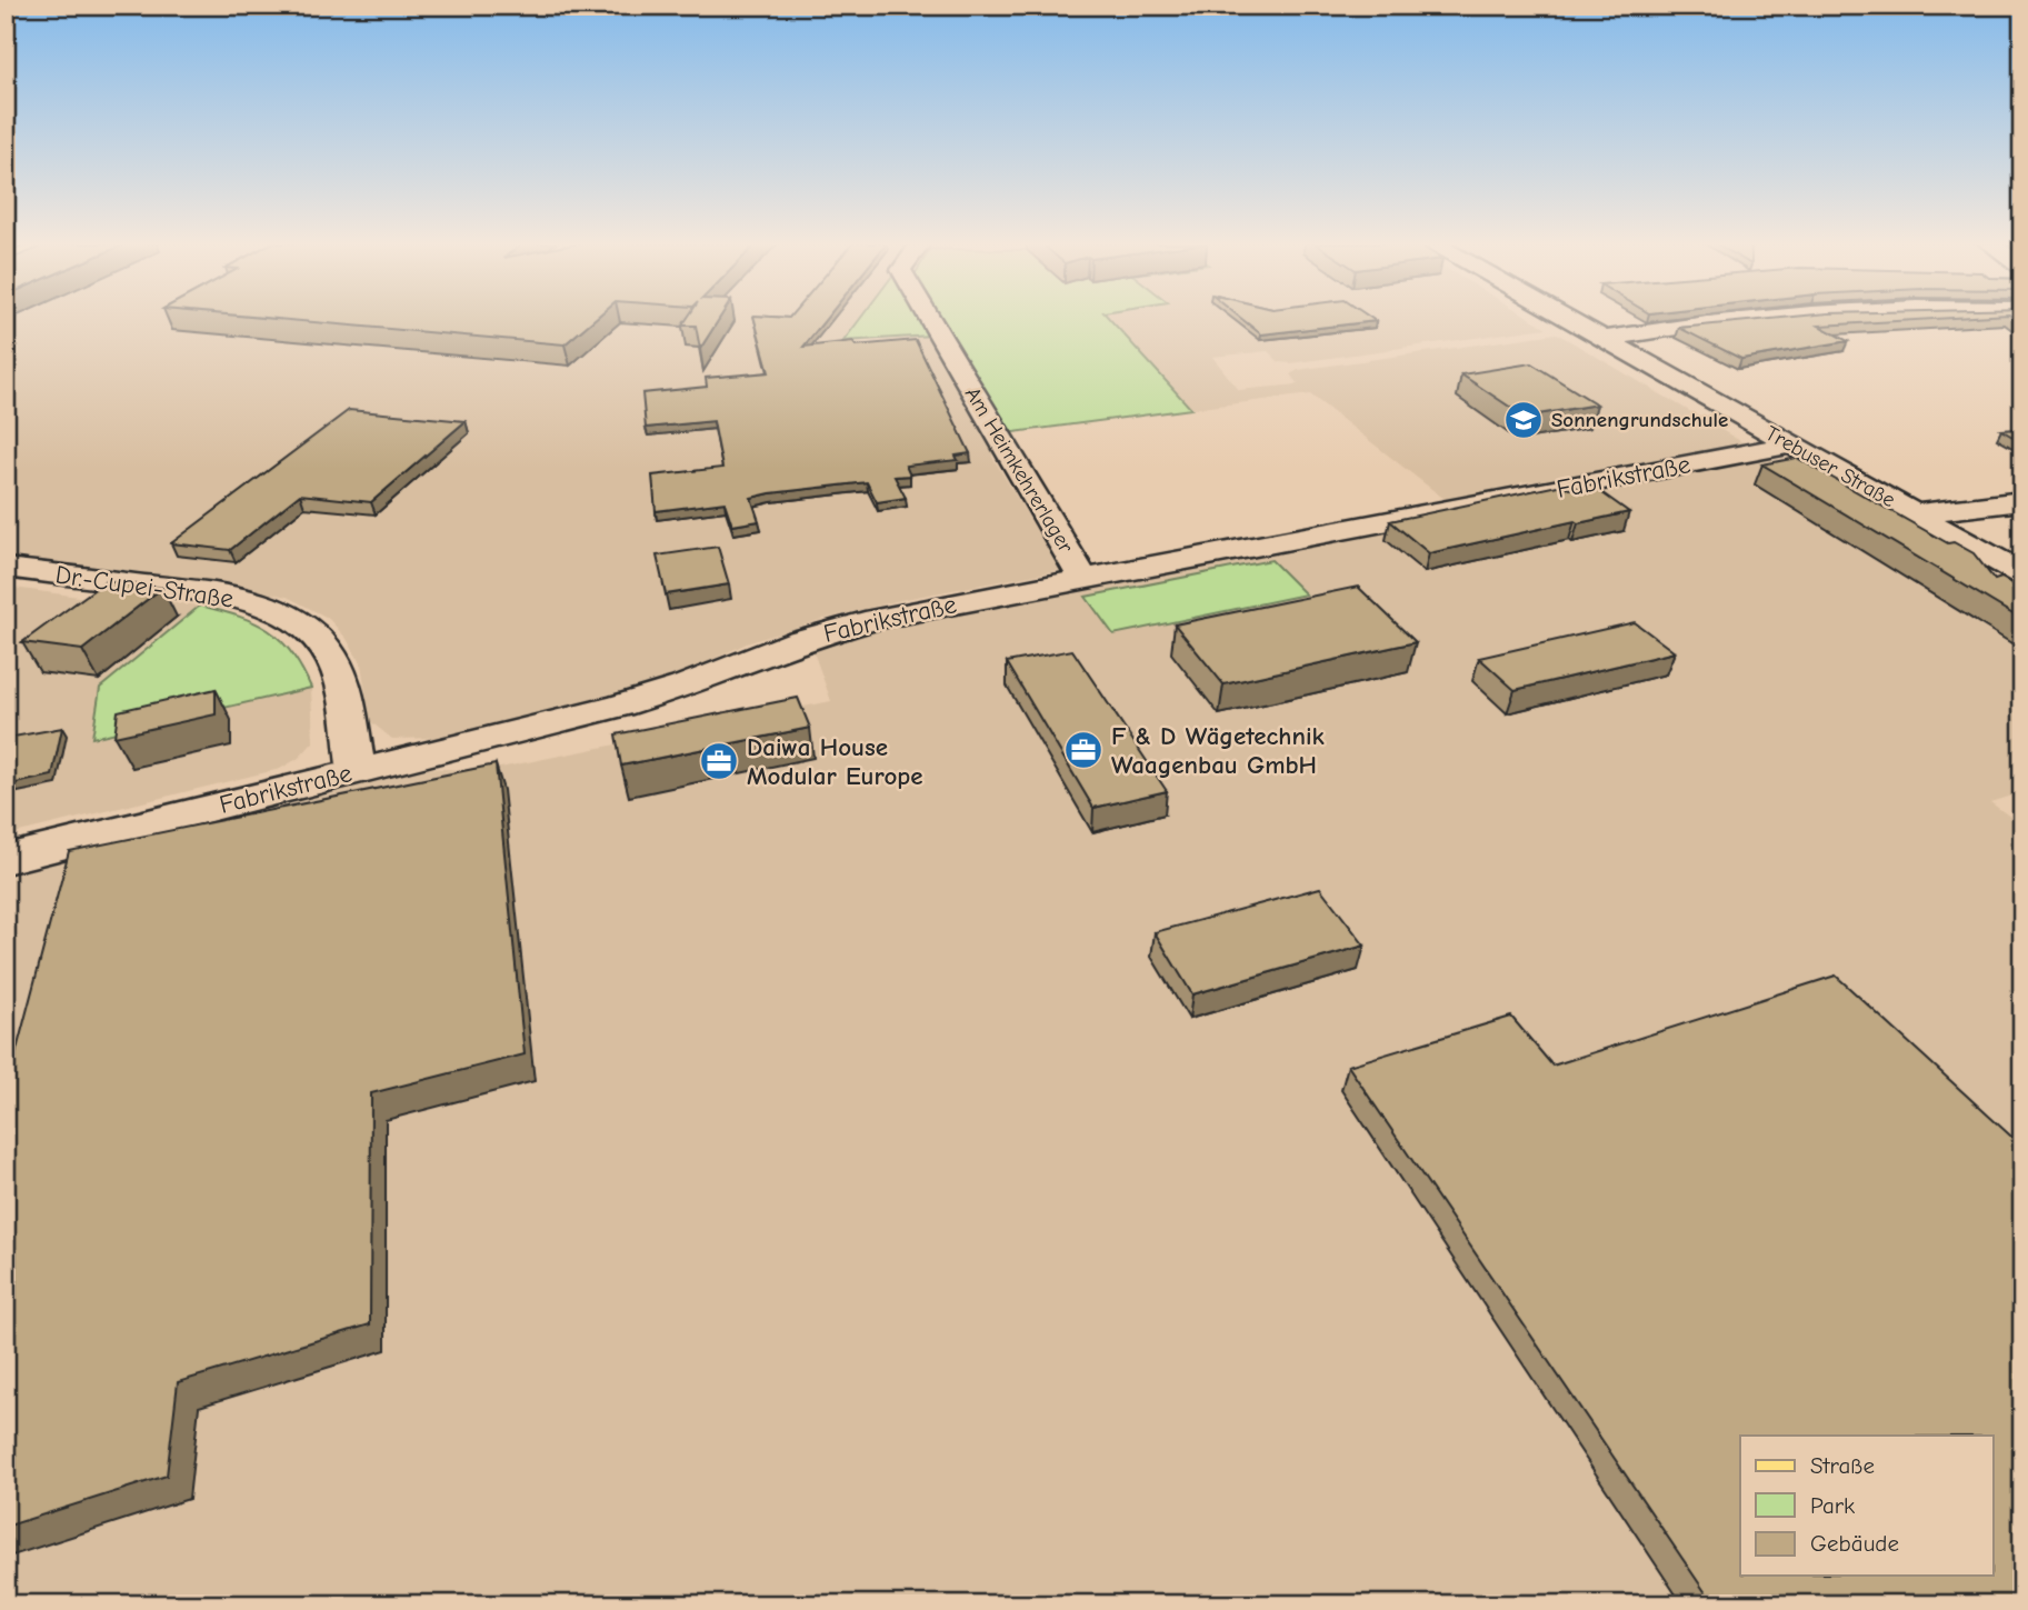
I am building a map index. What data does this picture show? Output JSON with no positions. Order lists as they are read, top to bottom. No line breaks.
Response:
{"streets":{"street":["Trebuser Straße","Am Heimkehrerlager","Fabrikstraße","Dr.-Cupei-Straße"]},"crossings":[["Trebuser Straße","Fabrikstraße"],["Am Heimkehrerlager","Fabrikstraße"],["Fabrikstraße","Dr.-Cupei-Straße"]],"places":{"school or university":["Sonnengrundschule"],"office":["F & D Wägetechnik Waagenbau GmbH","Daiwa House Modular Europe"]},"legend":["Straße","Park","Gebäude"]}
